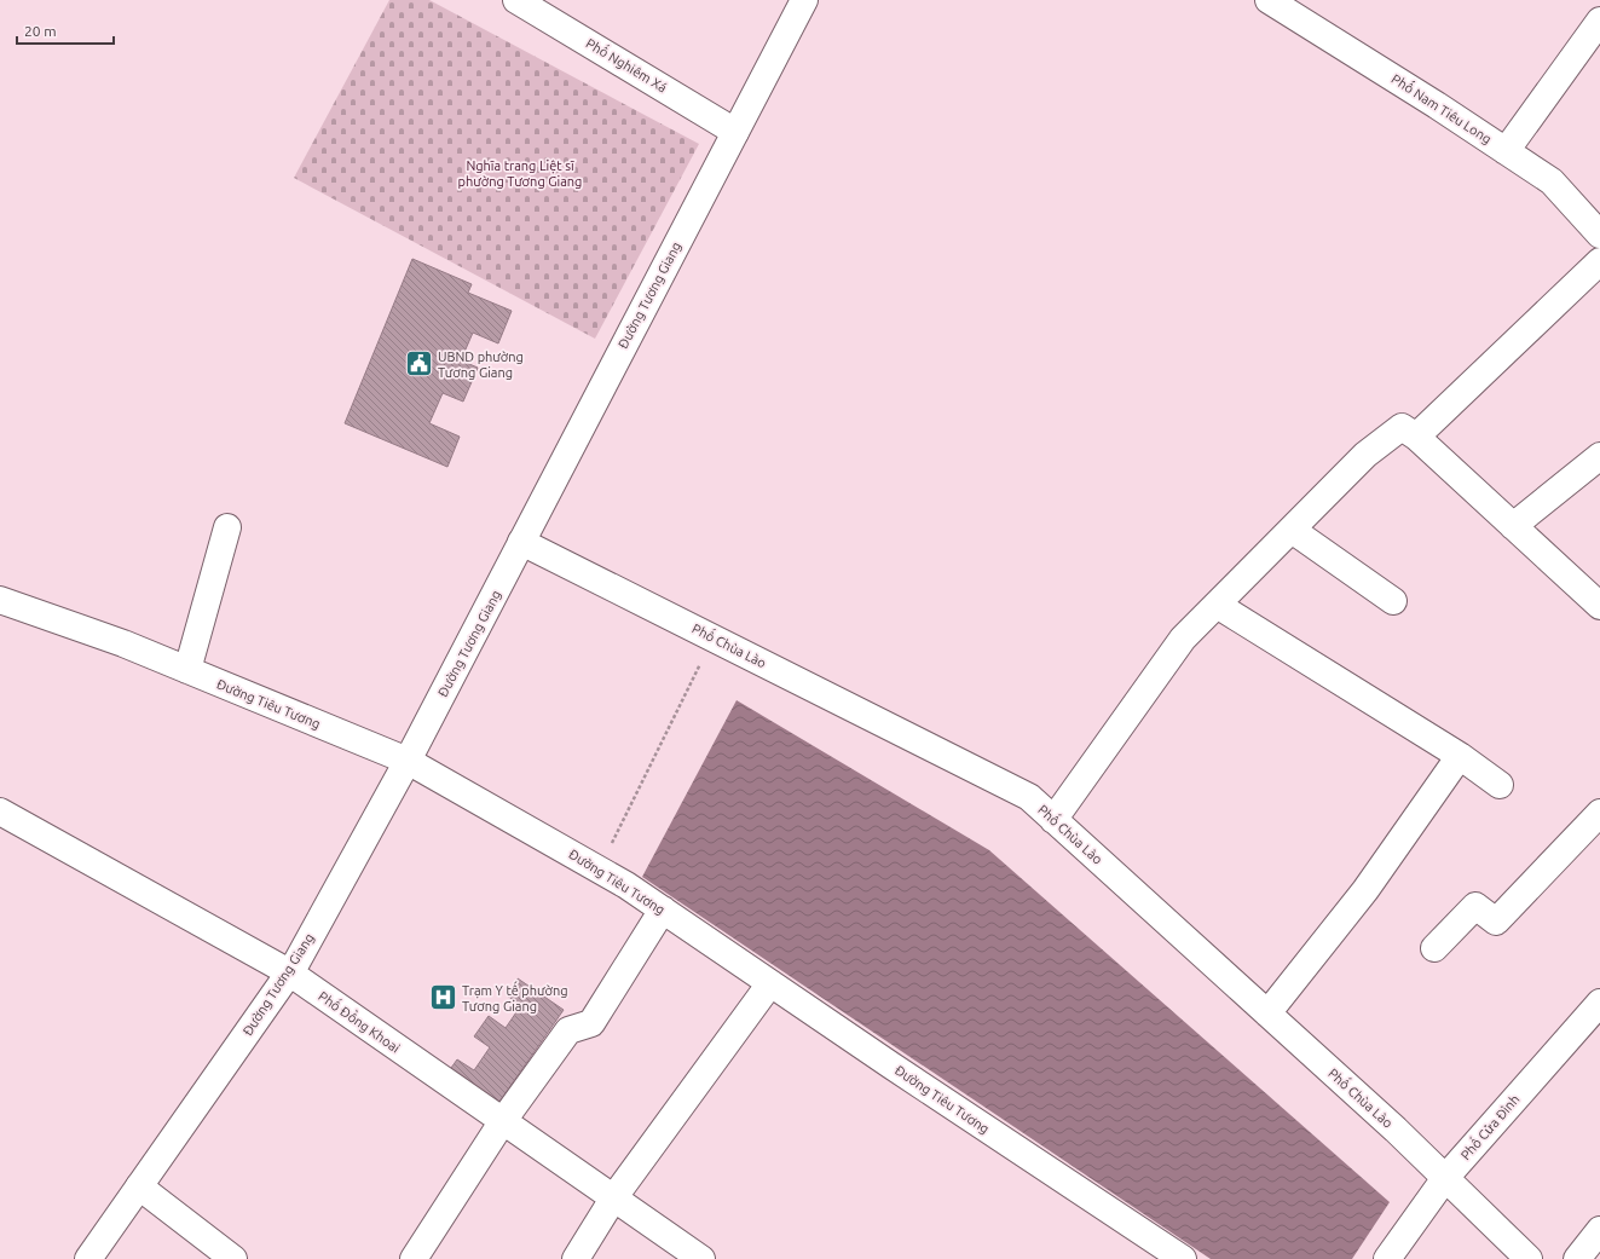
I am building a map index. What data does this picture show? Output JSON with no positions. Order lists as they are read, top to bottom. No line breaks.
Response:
{"streets":{"street":["Phố Nghiêm Xá","Phố Nam Tiêu Long","Đường Tương Giang","Phố Chùa Lào","Đường Tiêu Tương","Phố Đồng Khoai","Phố Cửa Đình"]},"crossings":[["Phố Nghiêm Xá","Đường Tương Giang"],["Đường Tương Giang","Phố Chùa Lào"],["Đường Tương Giang","Đường Tiêu Tương"],["Đường Tương Giang","Phố Đồng Khoai"],["Phố Chùa Lào","Phố Cửa Đình"]],"parks":["Nghĩa trang Liệt sĩ phường Tương Giang"],"places":{"public building":["UBND phường Tương Giang"],"hospital":["Trạm Y tế phường Tương Giang"]},"scale_bar":"20 m"}
